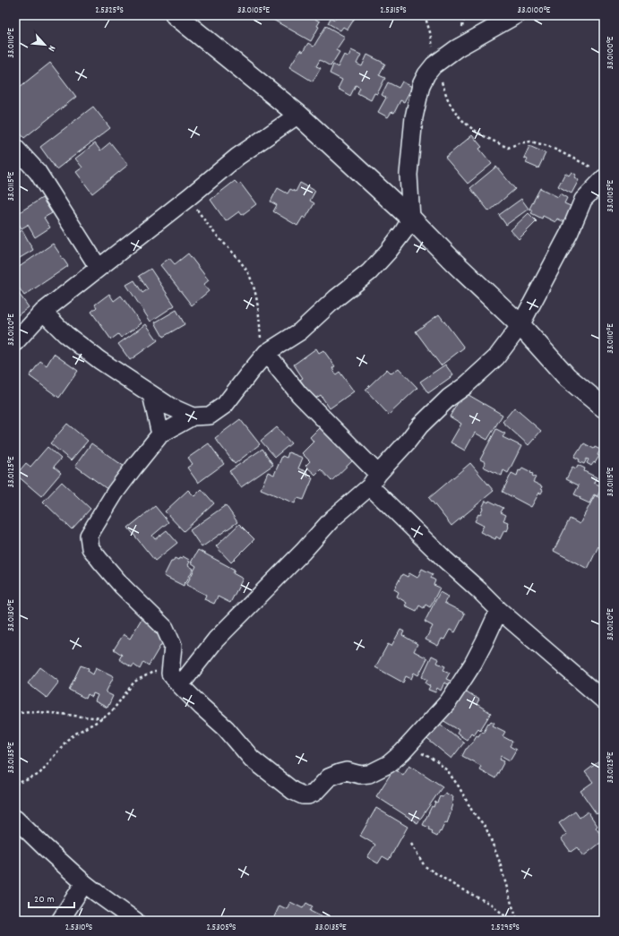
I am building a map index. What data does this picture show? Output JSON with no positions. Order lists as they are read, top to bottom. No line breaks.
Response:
{"scale_bar":"20 m","north":"bottom right","coordinates":["2.5325°S","33.0105°E","2.5315°S","33.0100°E","33.0110°E","33.0115°E","33.0120°E","33.0125°E","33.0130°E","33.0135°E","2.5310°S","2.5305°S","2.5295°S"]}
